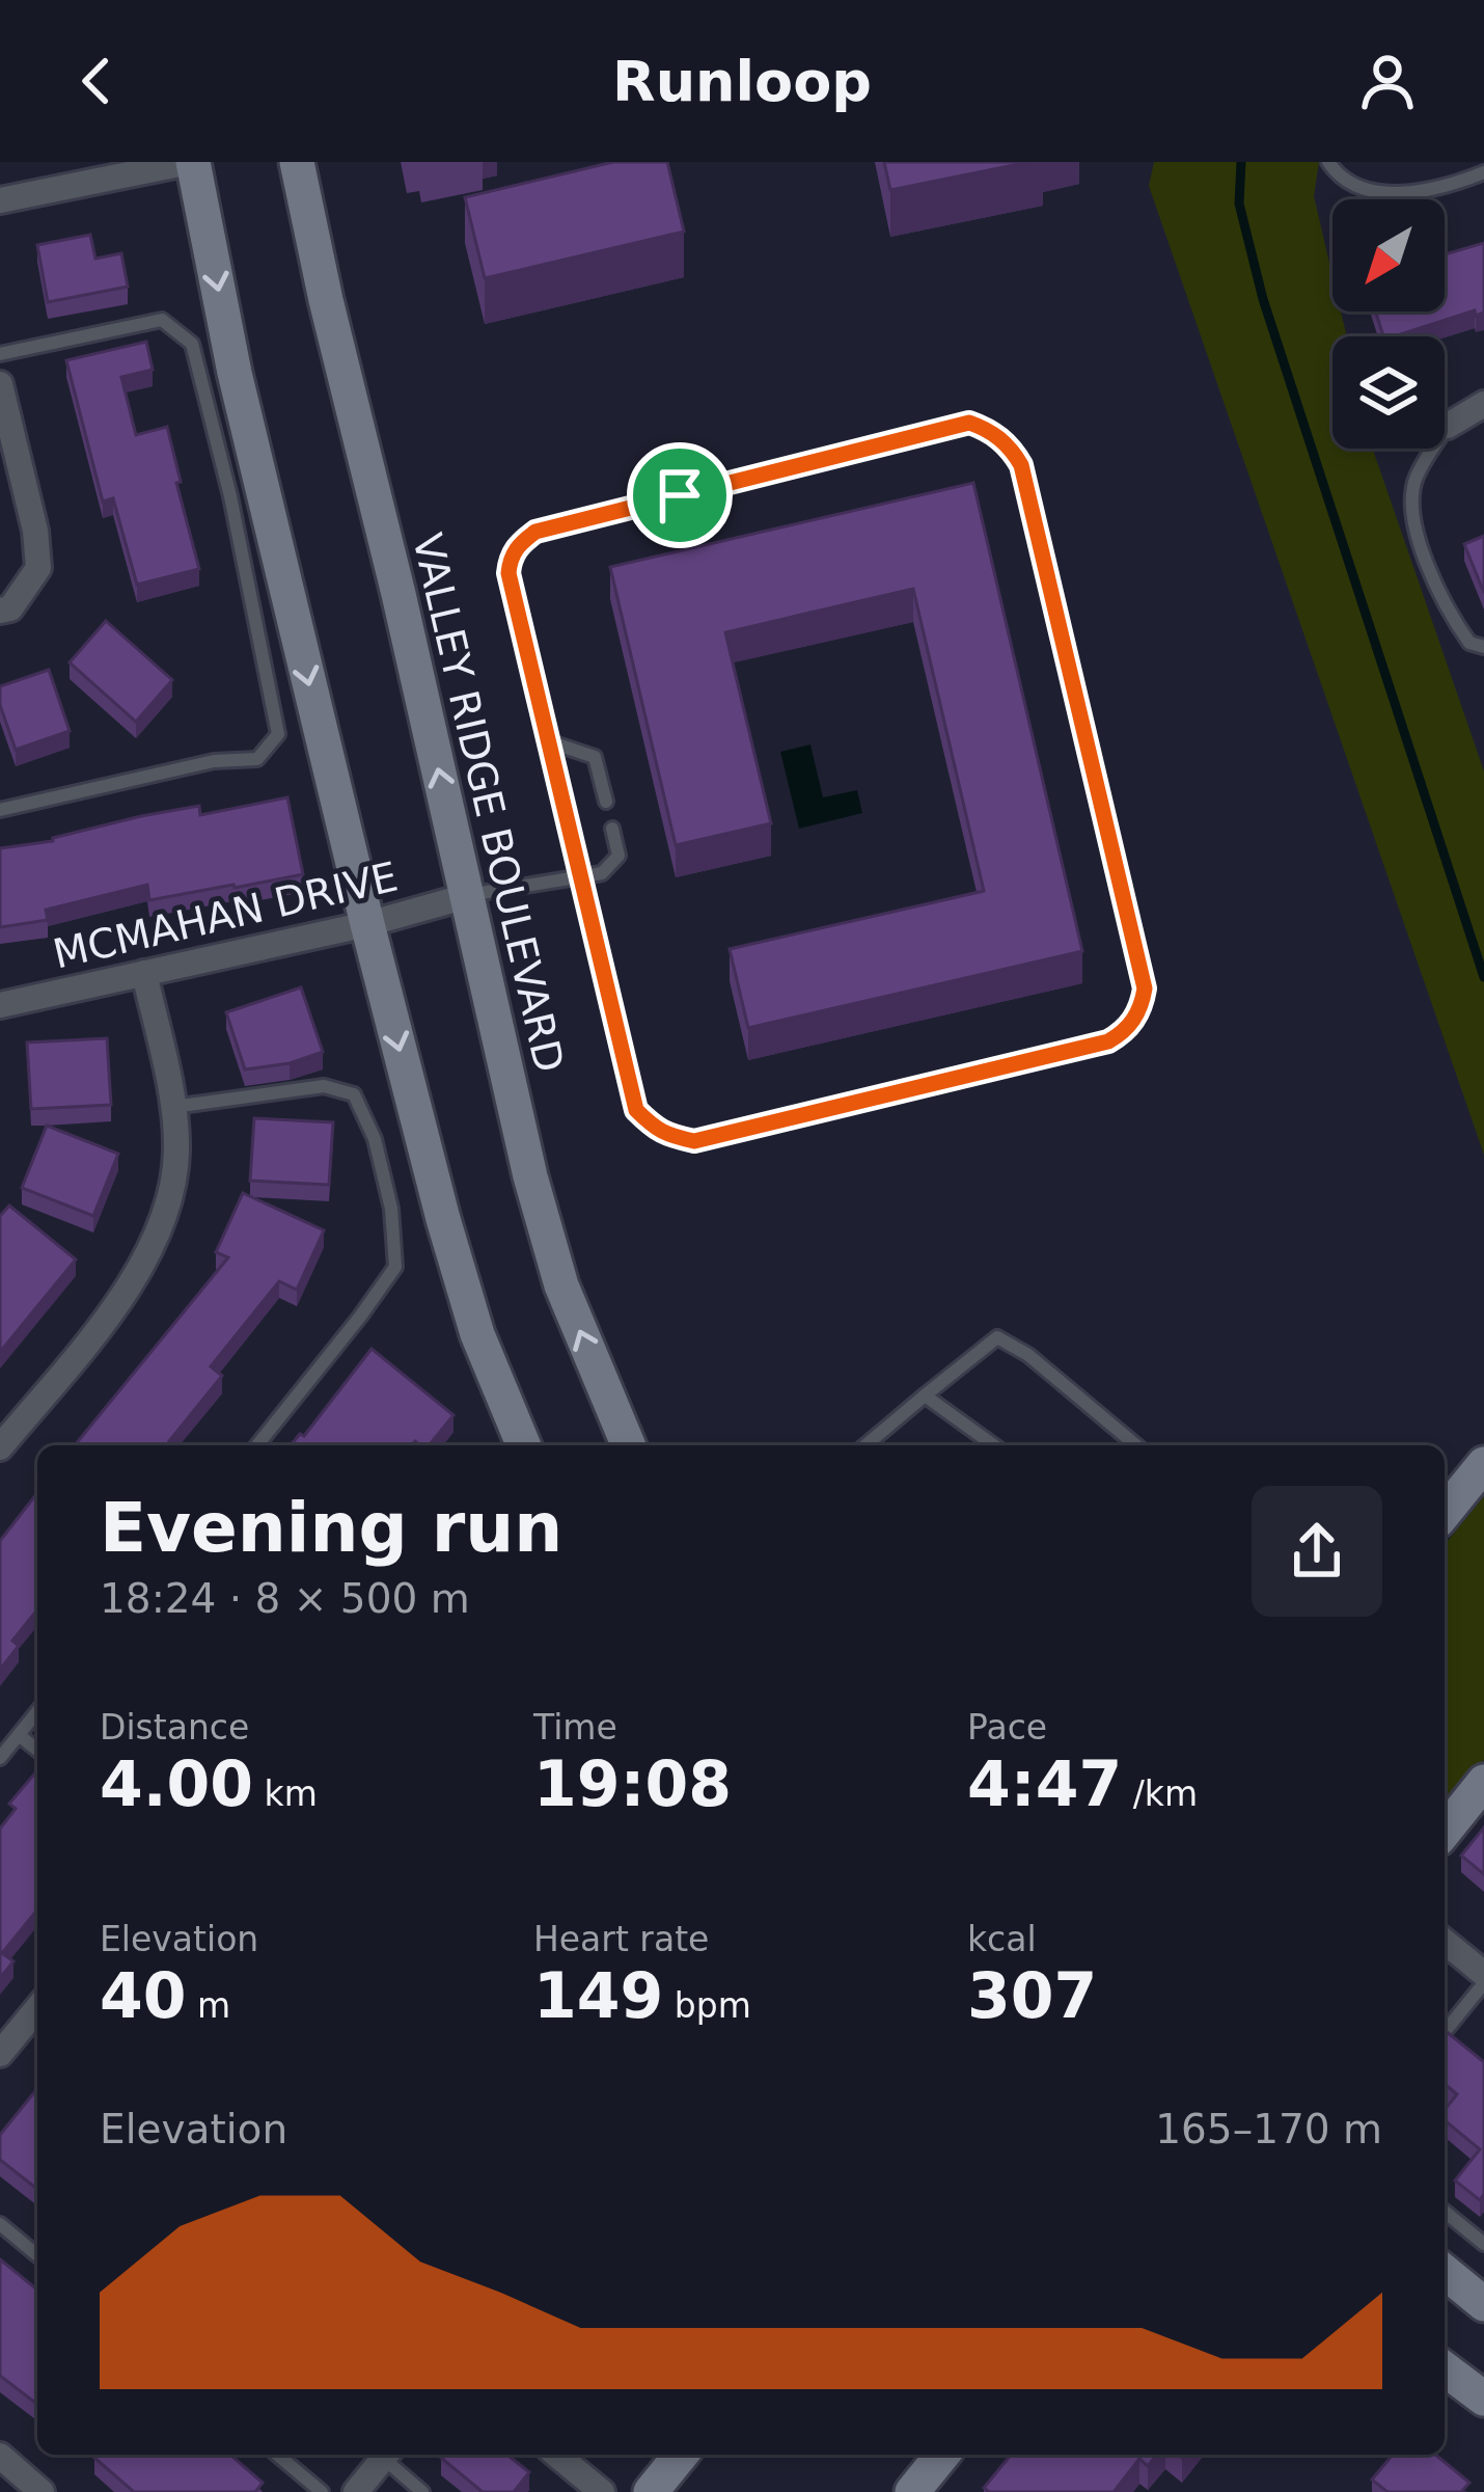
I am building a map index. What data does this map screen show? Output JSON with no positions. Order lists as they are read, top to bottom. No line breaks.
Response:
{"streets":{"main road":["VALLEY RIDGE BOULEVARD"],"street":["MCMAHAN DRIVE"]},"crossings":[["VALLEY RIDGE BOULEVARD","MCMAHAN DRIVE"]],"north":"bottom left","page":{"header":"Runloop","heading":["Evening run","18:24 · 8 × 500 m"],"stats":[["Distance","4.00 km"],["Time","19:08"],["Pace","4:47 /km"],["Elevation","40 m"],["Heart rate","149 bpm"],["kcal","307"]],"chart":["Elevation","165–170 m"]}}
